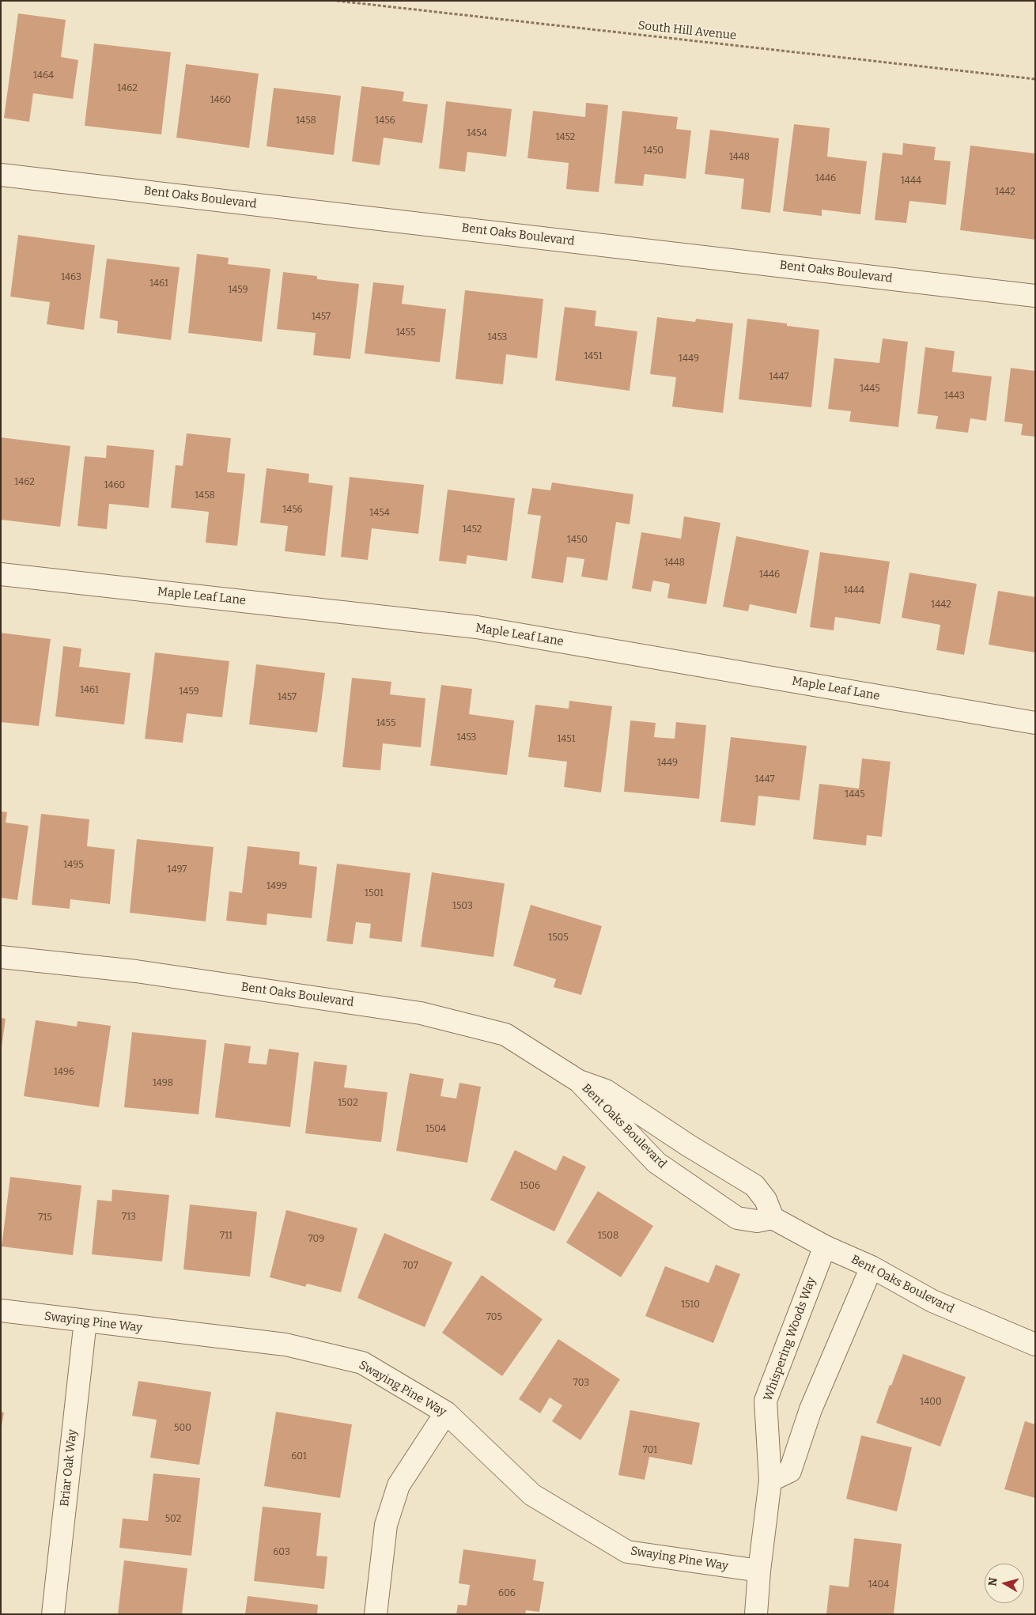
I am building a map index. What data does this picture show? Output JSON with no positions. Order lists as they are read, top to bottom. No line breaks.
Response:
{"streets":{"street":["Bent Oaks Boulevard","Maple Leaf Lane","Swaying Pine Way","Whispering Woods Way","Briar Oak Way"],"path":["South Hill Avenue"]},"crossings":[["Bent Oaks Boulevard","Whispering Woods Way"],["Swaying Pine Way","Whispering Woods Way"],["Swaying Pine Way","Briar Oak Way"]],"house_numbers":["1464","1462","1460","1458","1456","1454","1452","1450","1448","1446","1444","1442","1463","1461","1459","1457","1455","1453","1451","1449","1447","1445","1443","1462","1460","1458","1456","1454","1452","1450","1448","1446","1444","1442","1461","1459","1457","1455","1453","1451","1449","1447","1445","1495","1497","1499","1501","1503","1505","1496","1498","1502","1504","1506","713","715","711","1508","709","707","1510","705","703","1400","500","701","601","502","603","1404","606"],"north":"left"}
